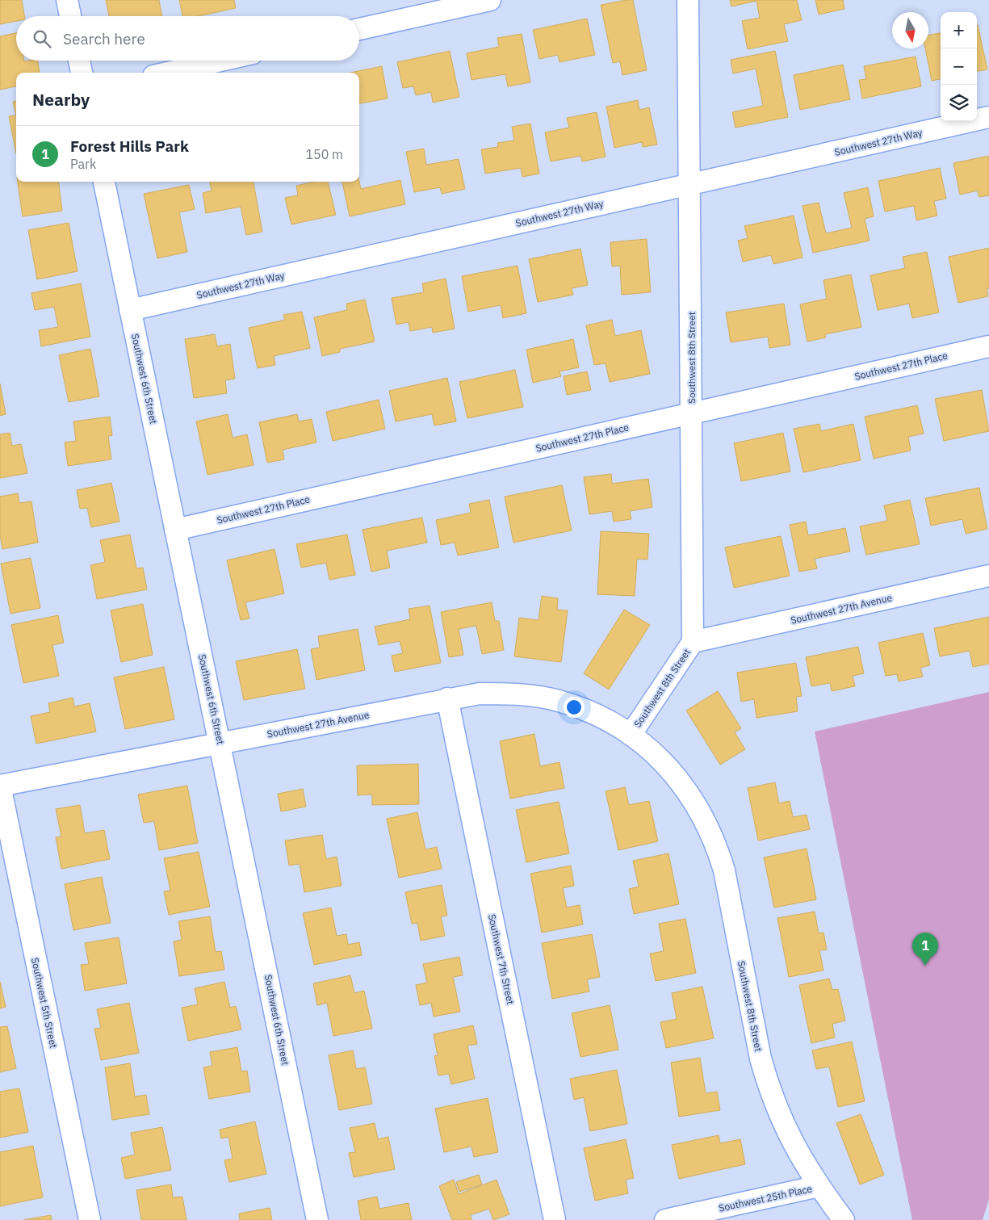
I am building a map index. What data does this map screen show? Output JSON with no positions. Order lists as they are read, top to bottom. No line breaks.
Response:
{"streets":{"street":["Southwest 27th Way","Southwest 8th Street","Southwest 27th Place","Southwest 6th Street","Southwest 27th Avenue","Southwest 7th Street","Southwest 5th Street","Southwest 25th Place"]},"crossings":[["Southwest 27th Way","Southwest 8th Street"],["Southwest 27th Way","Southwest 6th Street"],["Southwest 8th Street","Southwest 27th Place"],["Southwest 8th Street","Southwest 27th Avenue"],["Southwest 8th Street","Southwest 25th Place"],["Southwest 27th Place","Southwest 6th Street"],["Southwest 6th Street","Southwest 27th Avenue"],["Southwest 27th Avenue","Southwest 7th Street"],["Southwest 27th Avenue","Southwest 5th Street"]],"north":"bottom","page":{"map_buttons":["+","−"],"search":"Search here","heading":"Nearby","list":[{"mark":"1","name":"Forest Hills Park","note":"Park","value":"150 m"}],"pins":"1"}}
